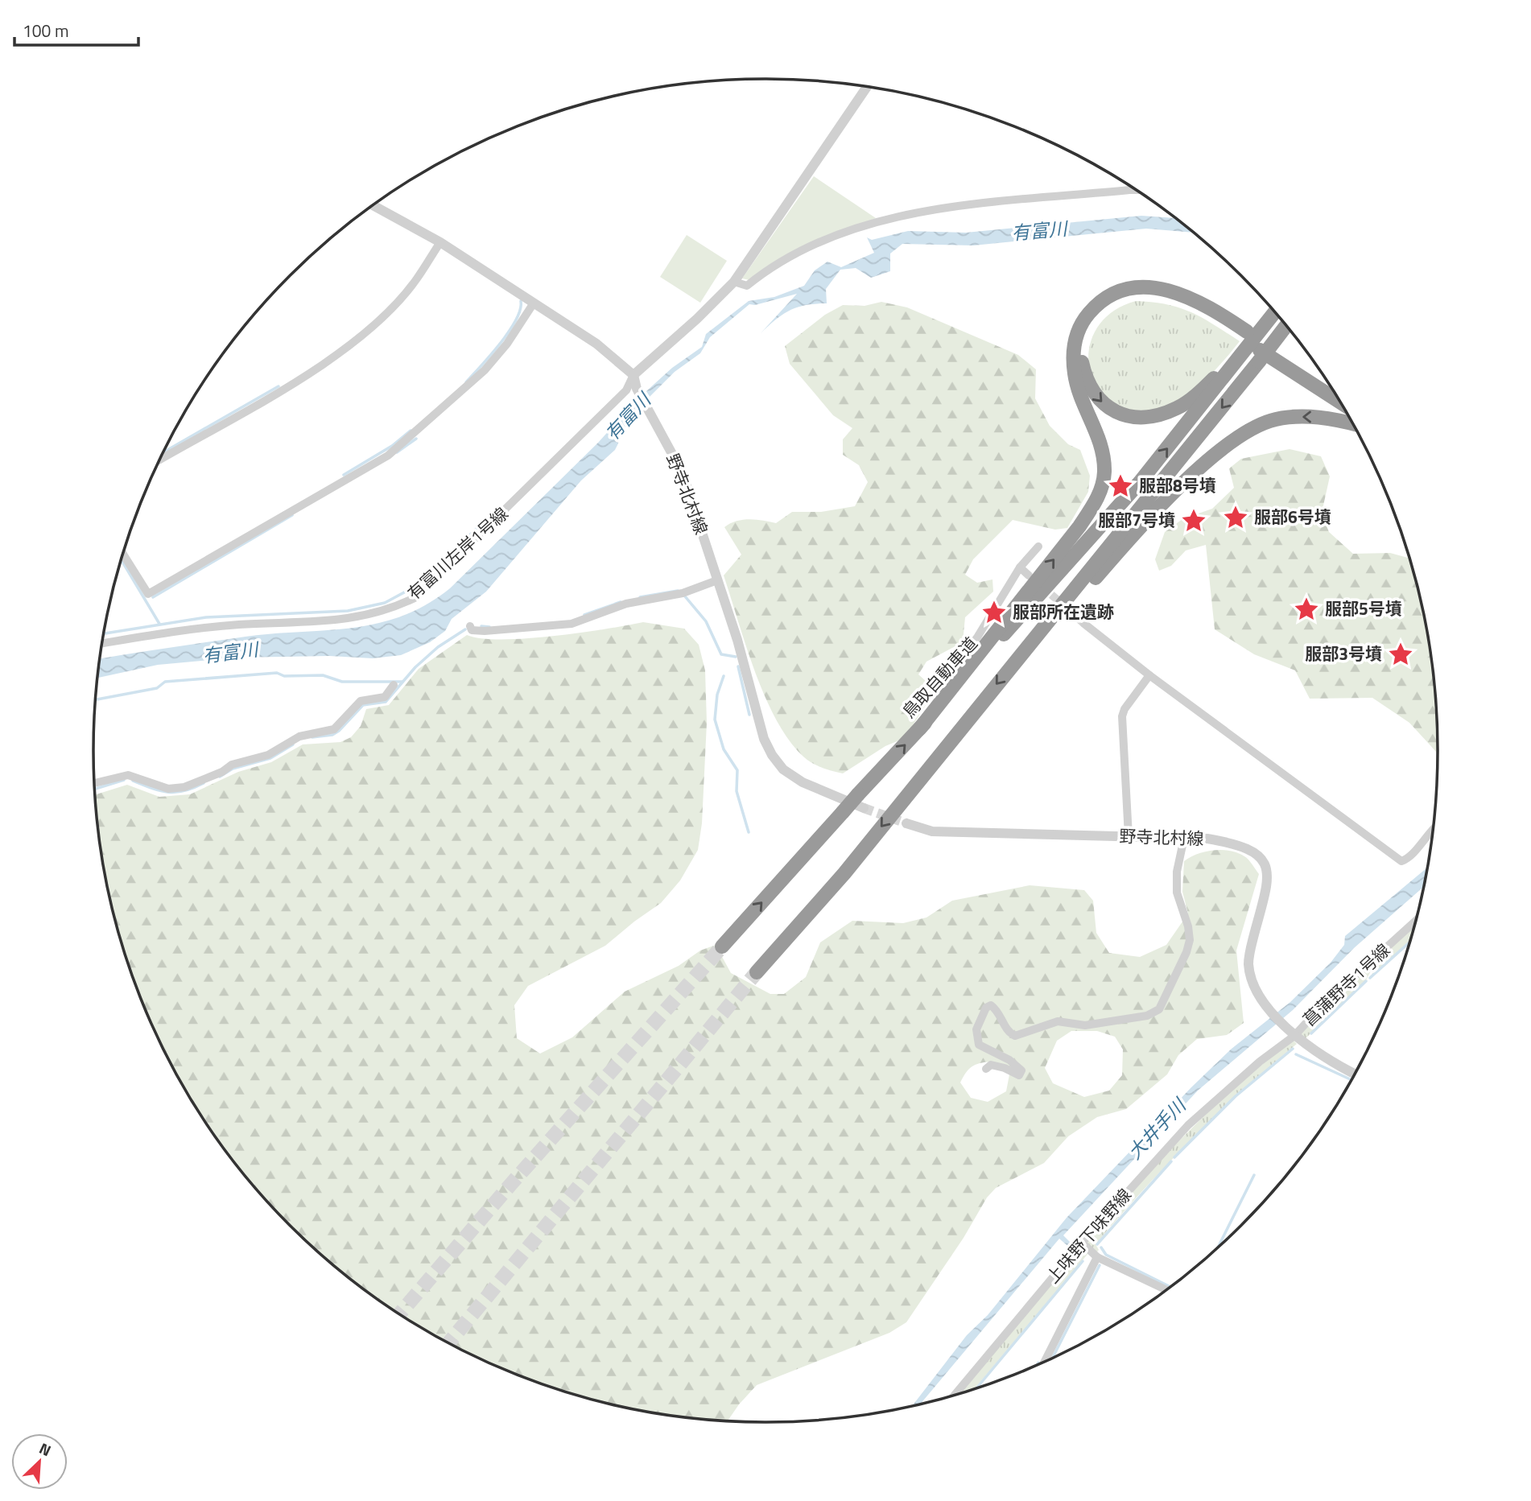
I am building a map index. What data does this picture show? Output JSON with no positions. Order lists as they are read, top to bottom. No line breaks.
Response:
{"streets":{"highway":["鳥取自動車道"],"street":["野寺北村線","有富川左岸1号線","菖蒲野寺1号線","上味野下味野線"]},"crossings":[["野寺北村線","有富川左岸1号線"],["野寺北村線","鳥取自動車道"],["野寺北村線","菖蒲野寺1号線"],["野寺北村線","上味野下味野線"],["菖蒲野寺1号線","上味野下味野線"]],"water":["有富川","大井手川"],"places":{"place":["服部8号墳","服部6号墳","服部7号墳","服部5号墳","服部所在遺跡","服部3号墳"]},"scale_bar":"100 m","north":"top right"}
